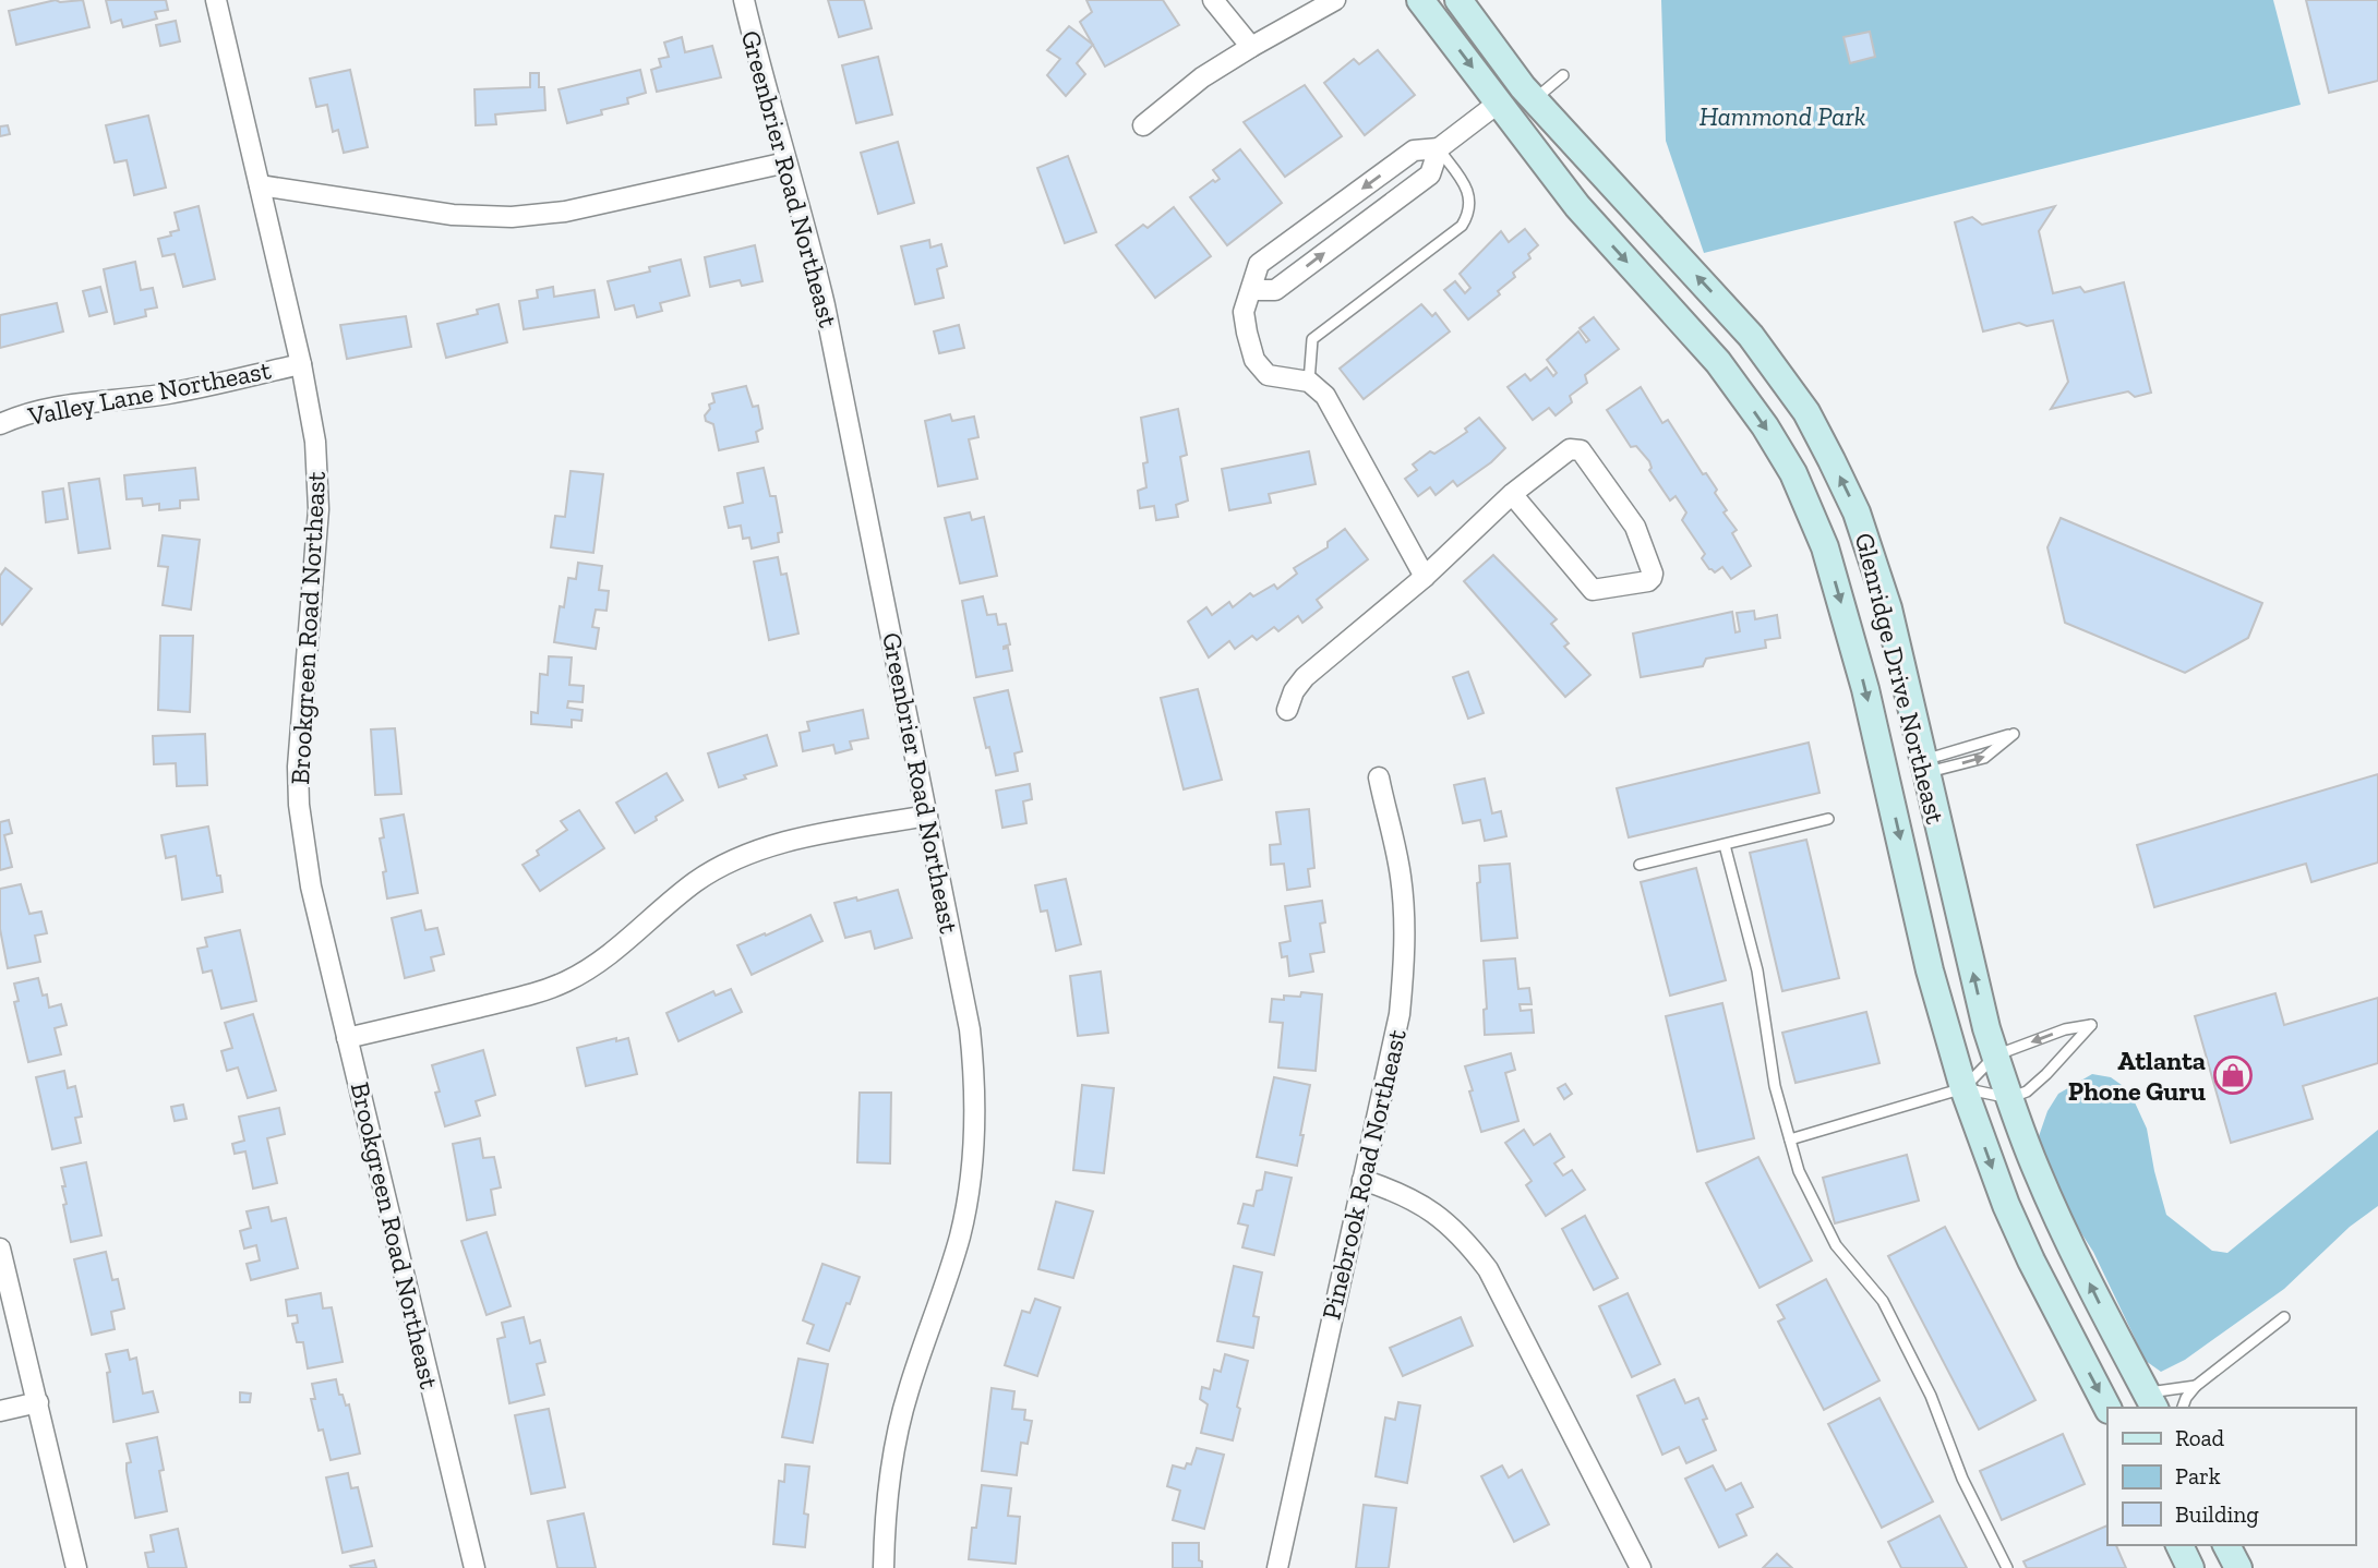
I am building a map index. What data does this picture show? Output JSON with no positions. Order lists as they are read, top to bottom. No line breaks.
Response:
{"streets":{"main road":["Glenridge Drive Northeast"],"street":["Greenbrier Road Northeast","Valley Lane Northeast","Brookgreen Road Northeast","Pinebrook Road Northeast"]},"crossings":[["Valley Lane Northeast","Brookgreen Road Northeast"]],"parks":["Hammond Park"],"places":{"shop":["Atlanta Phone Guru"]},"legend":["Road","Park","Building"]}
